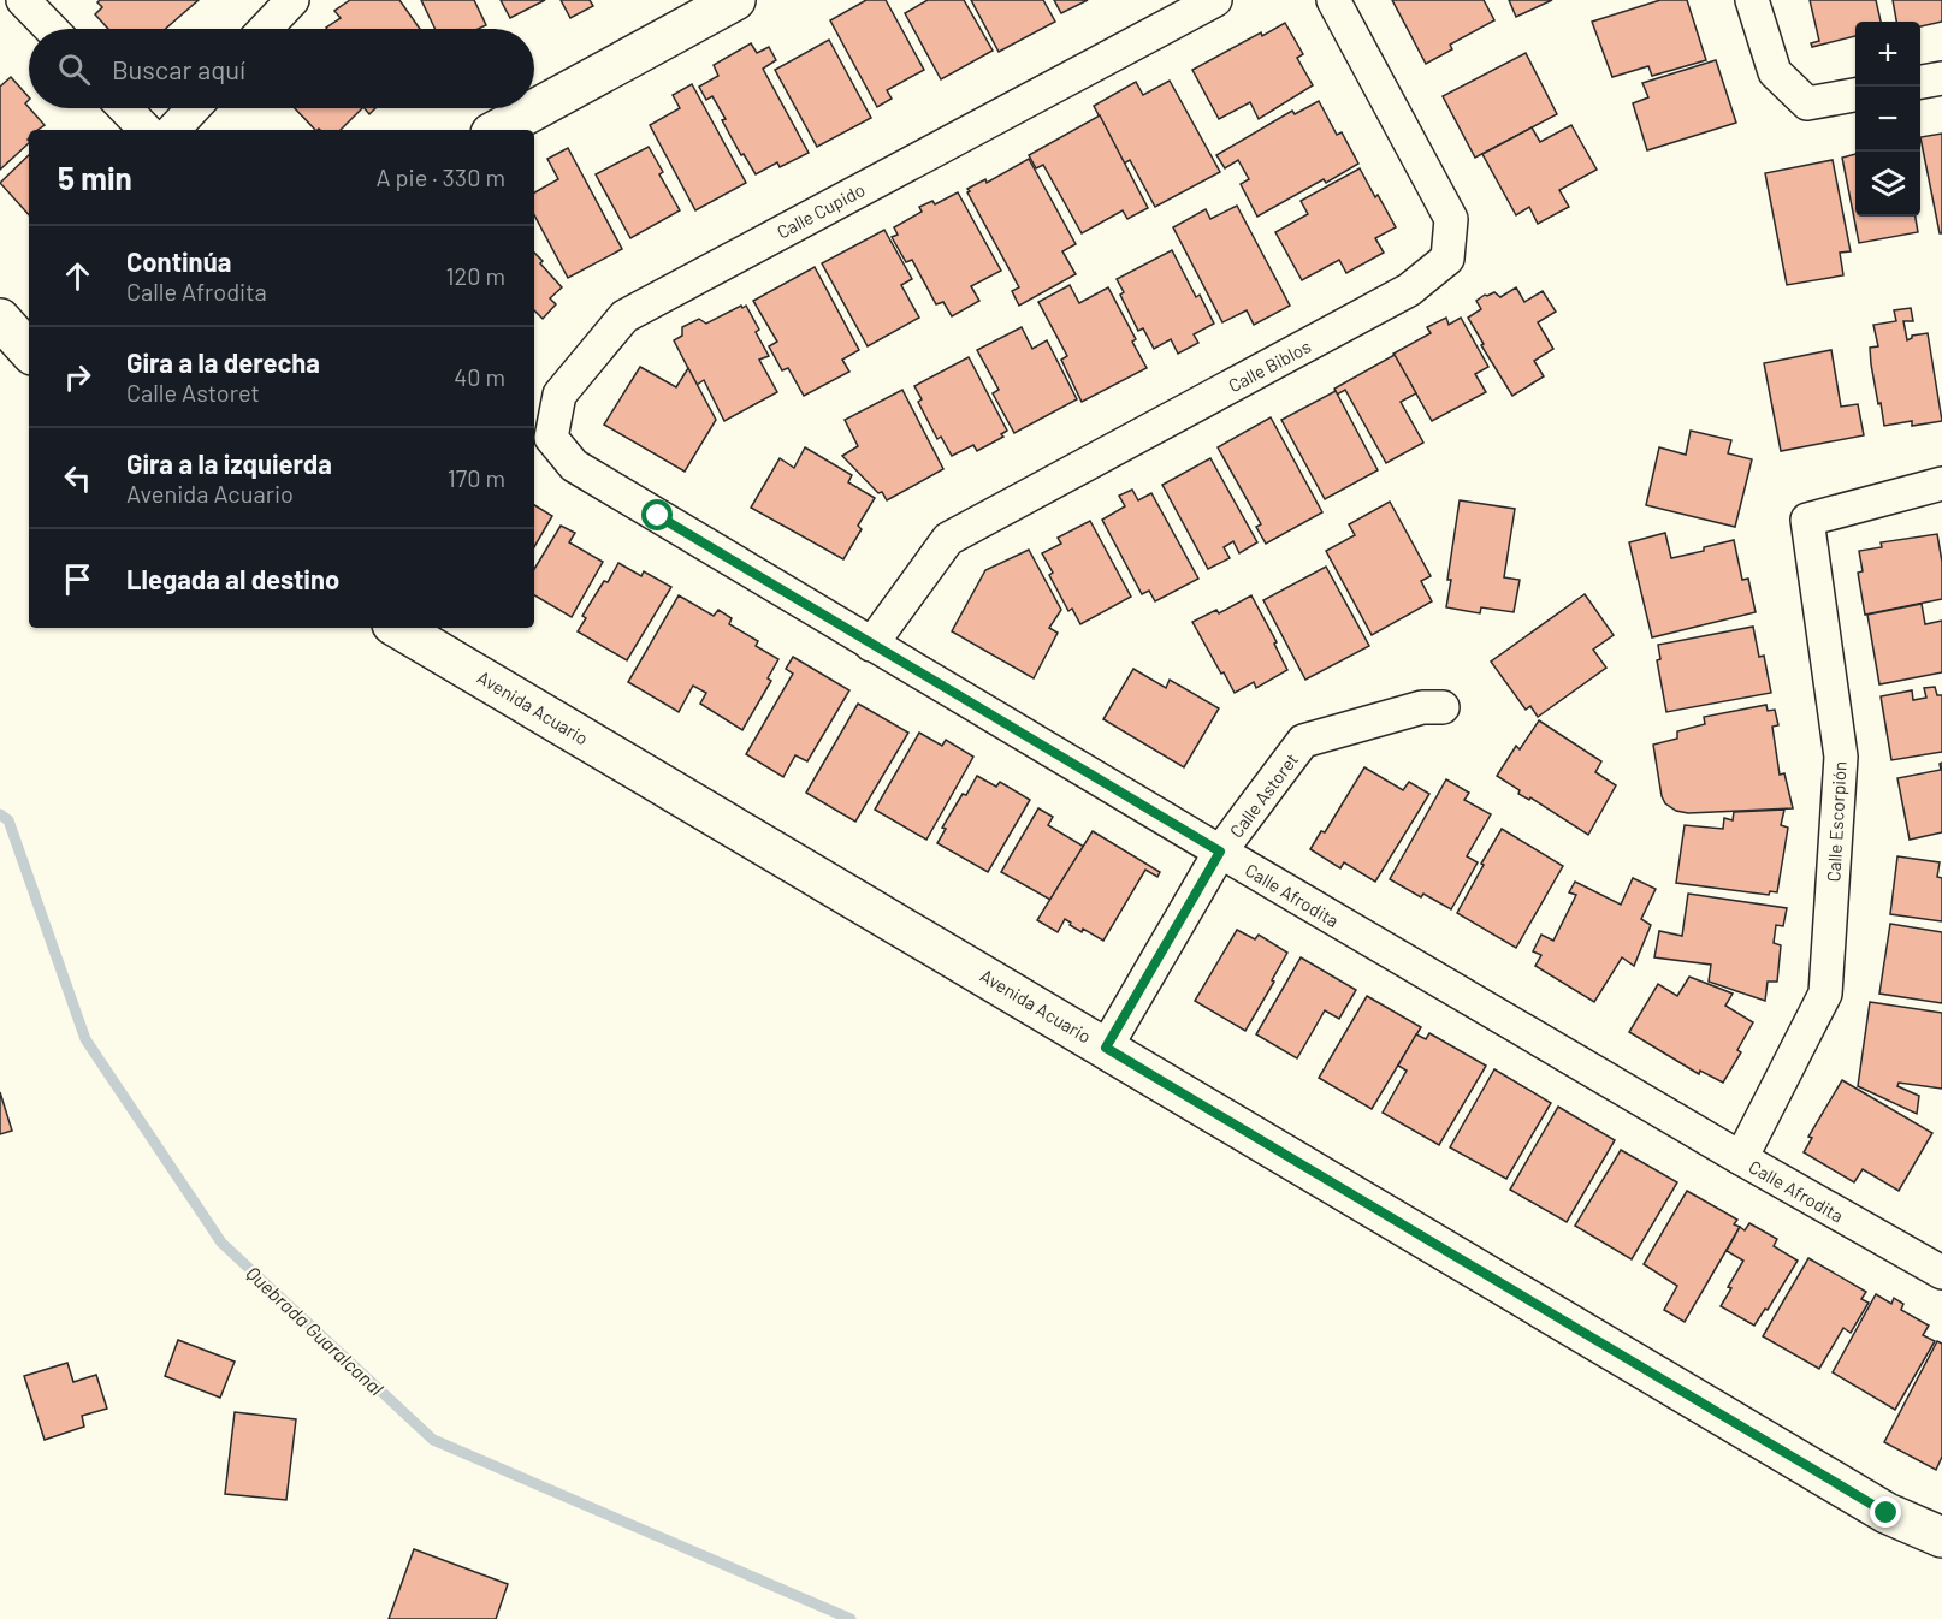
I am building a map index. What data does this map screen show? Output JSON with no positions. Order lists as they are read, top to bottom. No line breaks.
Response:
{"streets":{"street":["Calle Cupido","Calle Biblos","Avenida Acuario","Calle Astoret","Calle Escorpión","Calle Afrodita"]},"crossings":[["Calle Cupido","Calle Afrodita"],["Calle Biblos","Calle Afrodita"],["Avenida Acuario","Calle Astoret"],["Calle Astoret","Calle Afrodita"],["Calle Escorpión","Calle Afrodita"]],"water":["Quebrada Guaralcanal"],"page":{"map_buttons":["+","−"],"search":"Buscar aquí","heading":["5 min","A pie · 330 m"],"list":[["Continúa","Calle Afrodita","120 m"],["Gira a la derecha","Calle Astoret","40 m"],["Gira a la izquierda","Avenida Acuario","170 m"],"Llegada al destino"]}}
